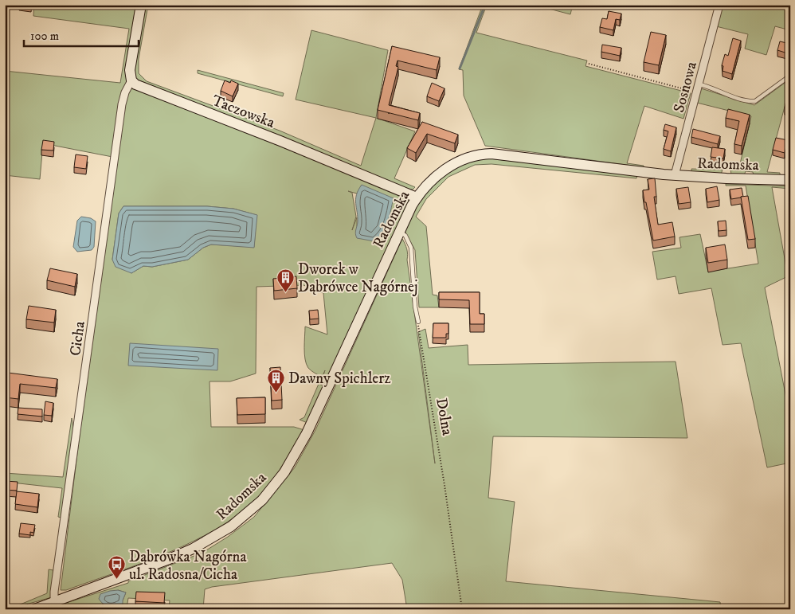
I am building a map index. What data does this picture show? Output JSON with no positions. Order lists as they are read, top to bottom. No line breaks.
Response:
{"streets":{"street":["Sosnowa","Taczowska","Radomska","Cicha"],"path":["Dolna"]},"crossings":[["Sosnowa","Radomska"],["Taczowska","Radomska"],["Taczowska","Cicha"],["Radomska","Cicha"]],"places":{"building":["Dworek w Dąbrówce Nagórnej","Dawny Spichlerz"],"bus stop":["Dąbrówka Nagórna ul. Radosna/Cicha"]},"scale_bar":"100 m"}
